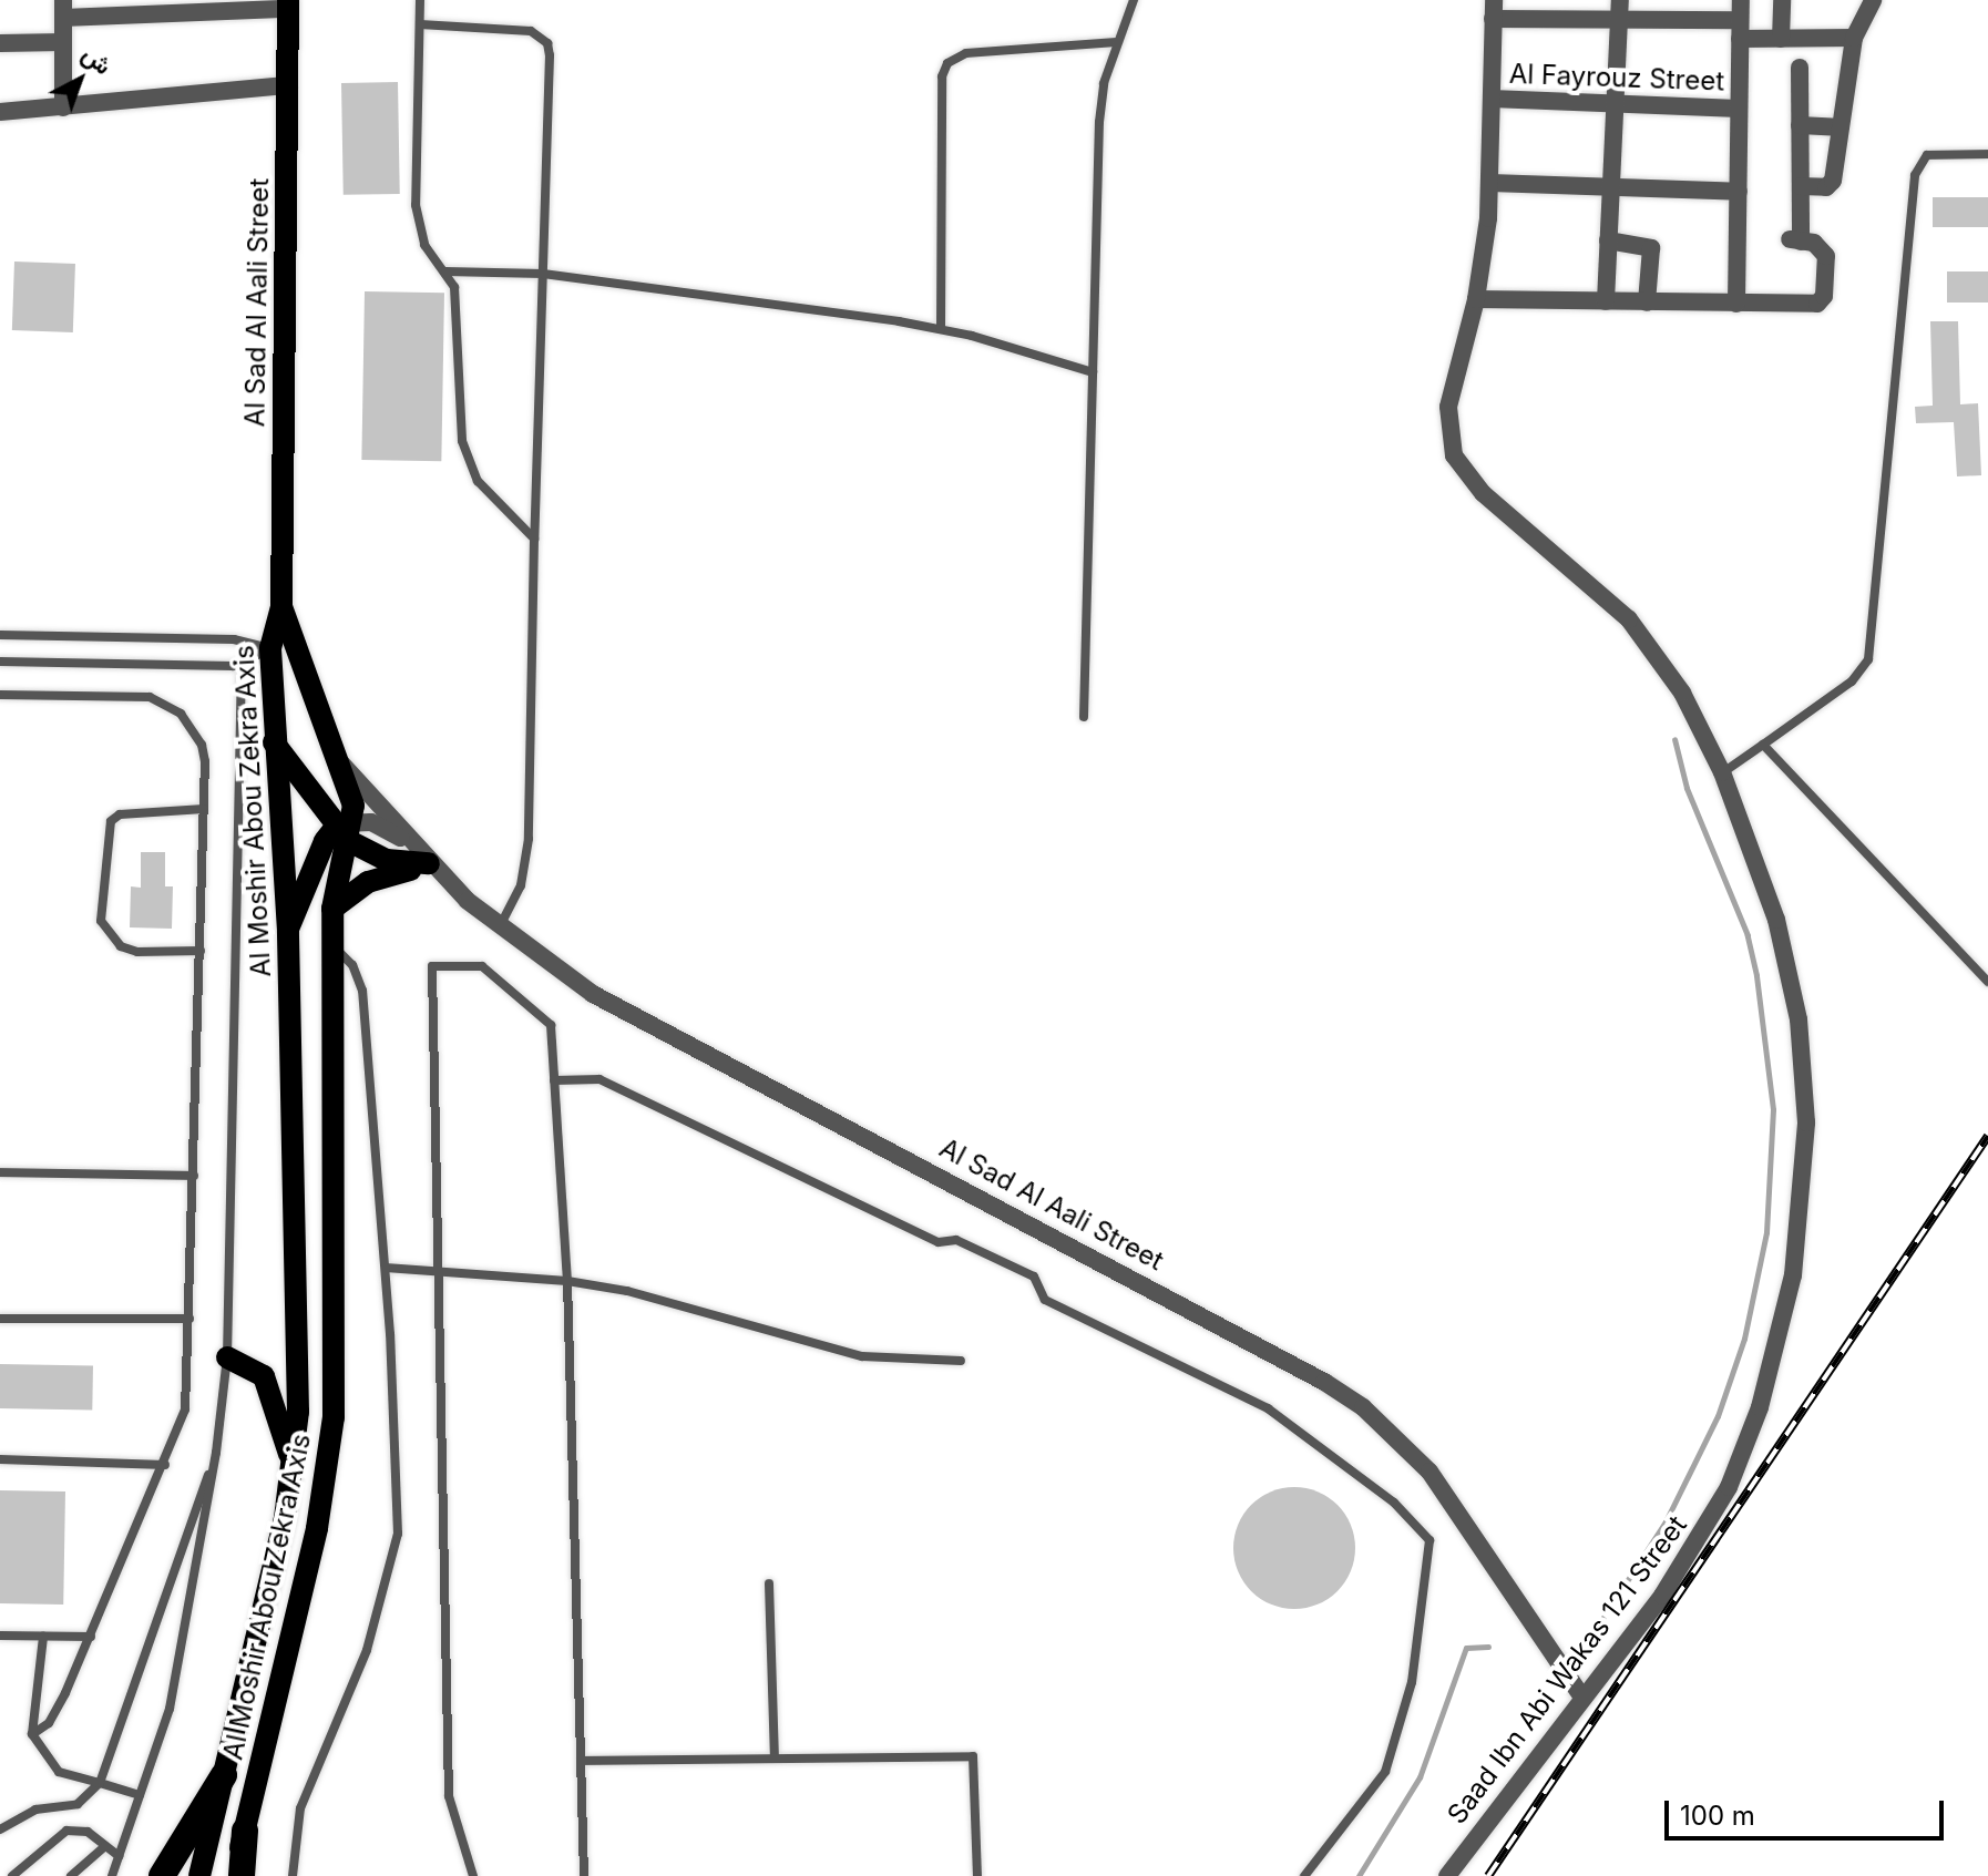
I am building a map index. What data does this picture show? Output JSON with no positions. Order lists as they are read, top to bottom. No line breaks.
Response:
{"streets":{"main road":["Al Sad Al Aali Street","Al Moshir Abou Zekra Axis"],"street":["Al Fayrouz Street","Saad Ibn Abi Wakas 121 Street"]},"crossings":[["Al Fayrouz Street","Saad Ibn Abi Wakas 121 Street"],["Al Sad Al Aali Street","Al Moshir Abou Zekra Axis"],["Al Sad Al Aali Street","Saad Ibn Abi Wakas 121 Street"]],"scale_bar":"100 m","north":"top right"}
